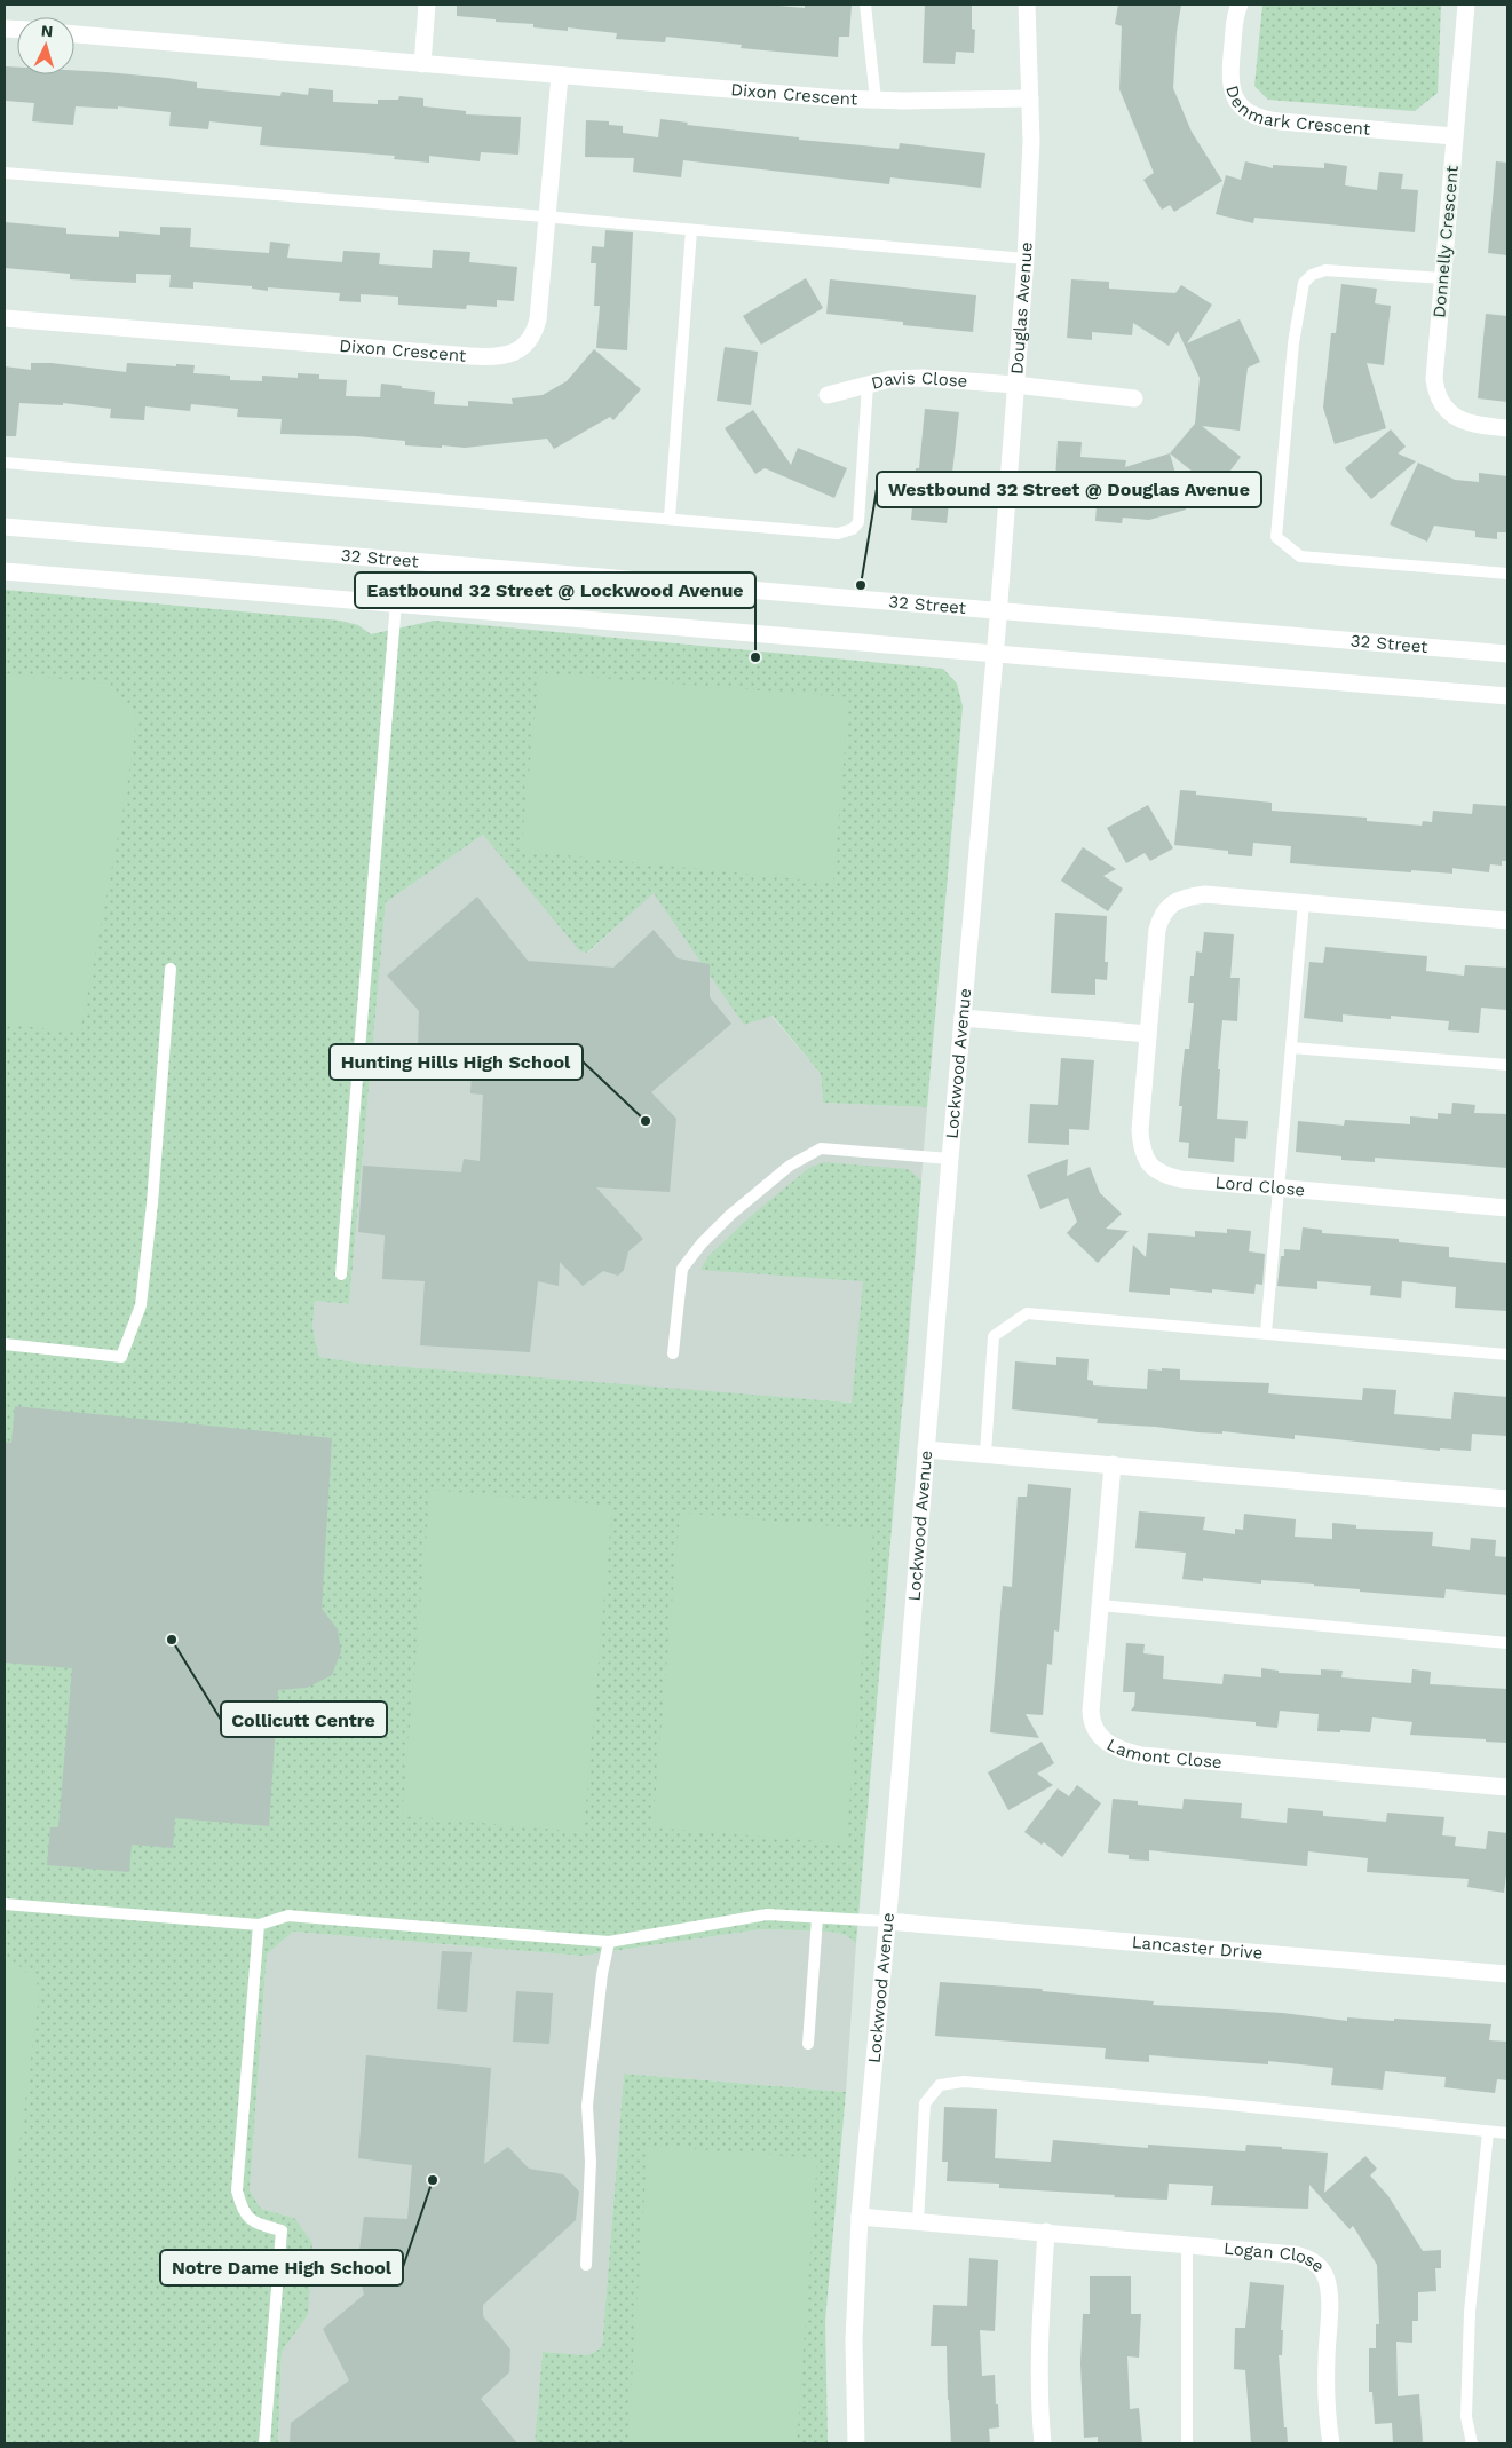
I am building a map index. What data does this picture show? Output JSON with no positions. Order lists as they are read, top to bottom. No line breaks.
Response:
{"streets":{"street":["Dixon Crescent","Denmark Crescent","Donnelly Crescent","Douglas Avenue","Davis Close","32 Street","Lockwood Avenue","Lord Close","Lamont Close","Lancaster Drive","Logan Close"]},"crossings":[["Dixon Crescent","Douglas Avenue"],["Denmark Crescent","Donnelly Crescent"],["Douglas Avenue","Davis Close"],["Douglas Avenue","32 Street"],["Douglas Avenue","Lockwood Avenue"],["32 Street","Lockwood Avenue"],["Lockwood Avenue","Lancaster Drive"],["Lockwood Avenue","Logan Close"]],"places":["Westbound 32 Street @ Douglas Avenue","Eastbound 32 Street @ Lockwood Avenue","Hunting Hills High School","Collicutt Centre","Notre Dame High School"],"north":"top"}
